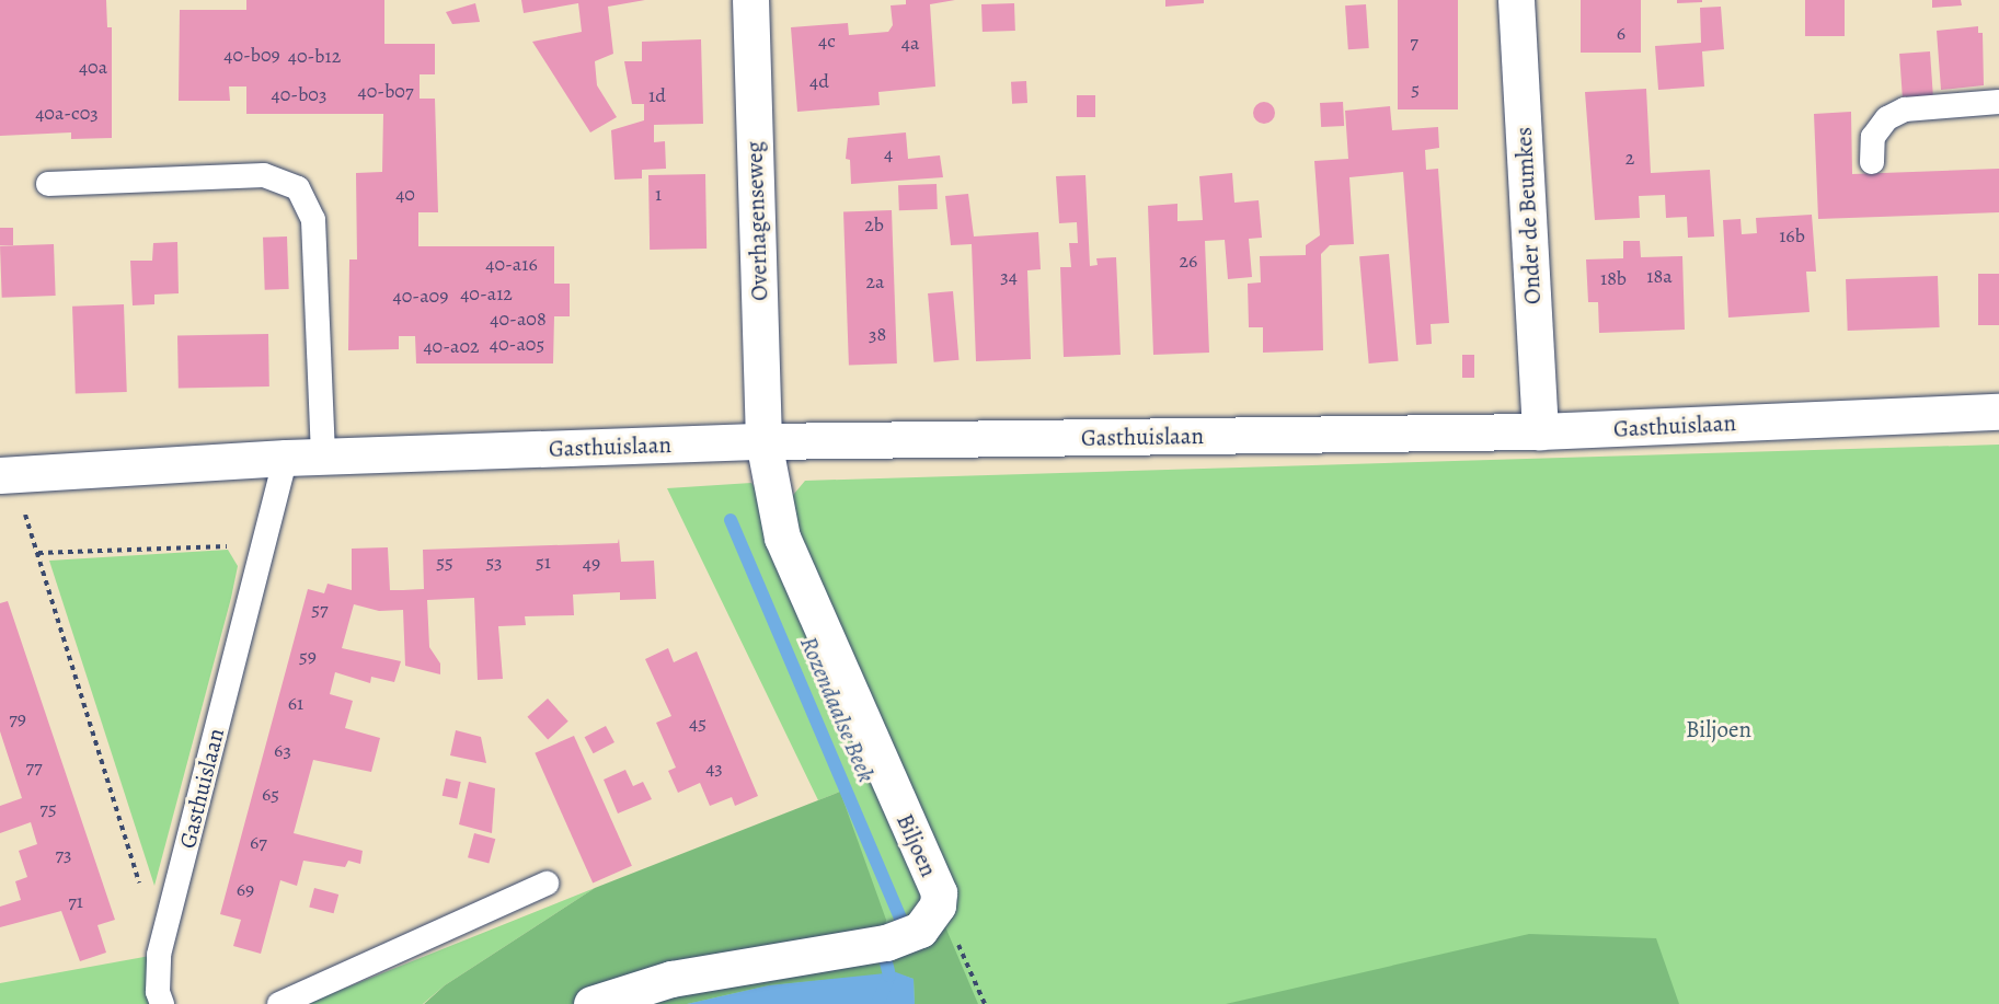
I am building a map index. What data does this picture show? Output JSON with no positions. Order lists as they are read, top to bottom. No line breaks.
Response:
{"streets":{"street":["Onder de Beumkes","Overhagenseweg","Gasthuislaan","Biljoen"]},"crossings":[["Onder de Beumkes","Gasthuislaan"],["Overhagenseweg","Gasthuislaan"],["Overhagenseweg","Biljoen"],["Gasthuislaan","Biljoen"]],"water":["Rozendaalse Beek"],"parks":["Biljoen"],"house_numbers":["6","4c","7","4a","40-b09","40-b12","40a","4d","5","40-b07","40-b03","1d","40a-c03","4","2","40","1","2b","16b","26","40-a16","34","18a","18b","2a","40-a12","40-a09","40-a08","38","40-a05","40-a02","55","53","51","49","57","59","61","79","45","63","77","43","65","75","67","73","69","71"]}
